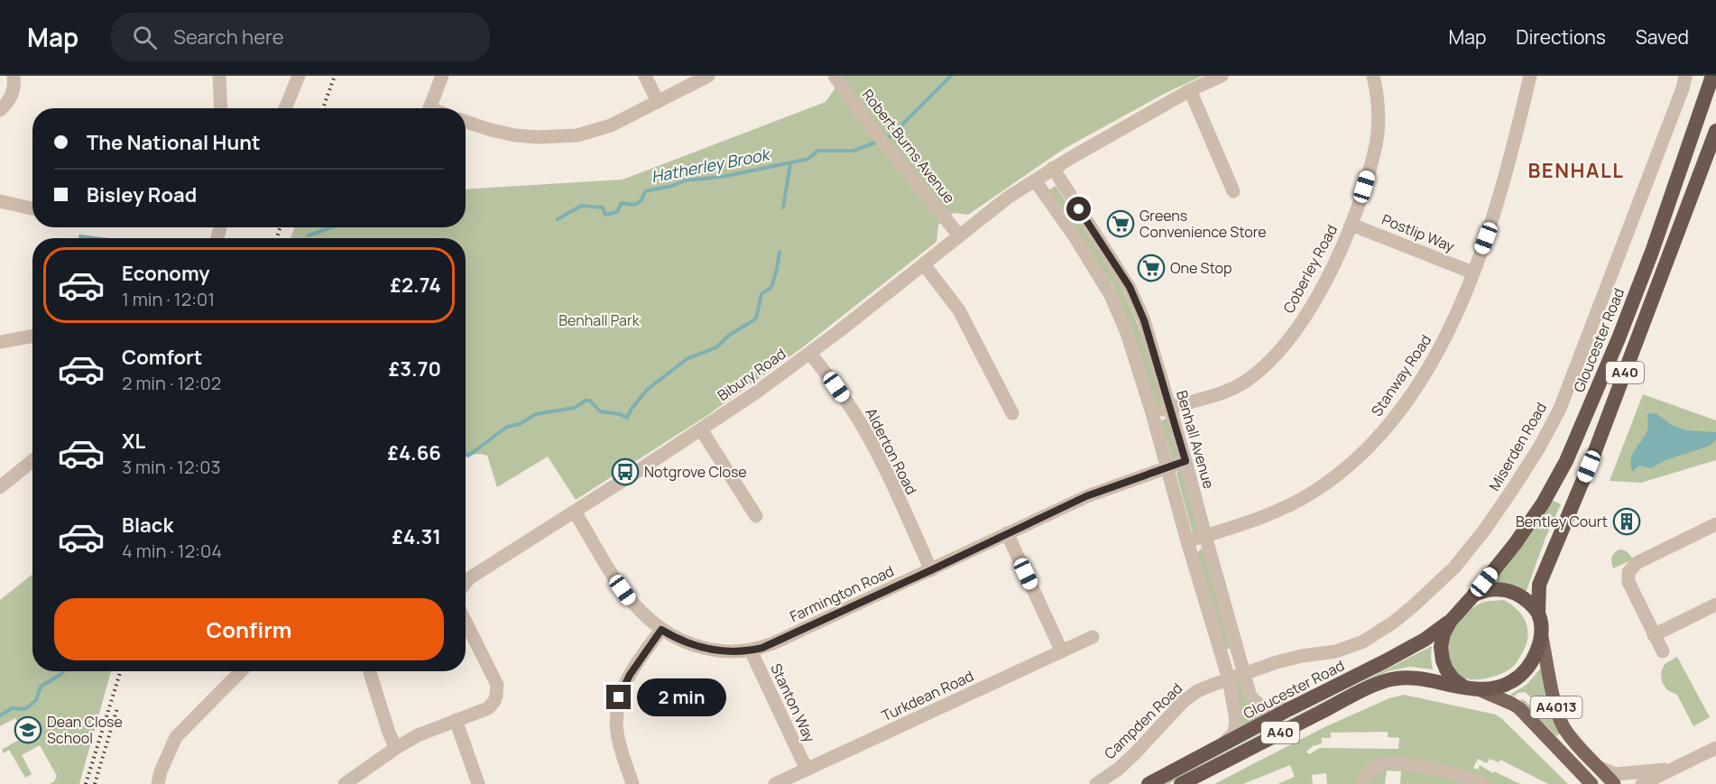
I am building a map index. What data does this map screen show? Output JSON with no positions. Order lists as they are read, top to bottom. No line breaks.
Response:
{"streets":{"highway":["Gloucester Road","A40"],"main road":["A4013"],"street":["Robert Burns Avenue","Postlip Way","Coberley Road","Bibury Road","Stanway Road","Benhall Avenue","Miserden Road","Alderton Road","Farmington Road","Turkdean Road","Stanton Way","Campden Road"]},"crossings":[["Robert Burns Avenue","Bibury Road"],["Postlip Way","Coberley Road"],["Postlip Way","Stanway Road"],["Coberley Road","Benhall Avenue"],["Gloucester Road","A40"],["Gloucester Road","Benhall Avenue"],["Gloucester Road","A4013"],["A40","A4013"],["Bibury Road","Benhall Avenue"],["Bibury Road","Alderton Road"],["Bibury Road","Farmington Road"],["Stanway Road","Benhall Avenue"],["Benhall Avenue","Miserden Road"],["Benhall Avenue","Farmington Road"],["Benhall Avenue","Campden Road"],["Miserden Road","Campden Road"],["Alderton Road","Farmington Road"],["Farmington Road","Stanton Way"],["Turkdean Road","Stanton Way"]],"districts":["BENHALL"],"water":["Hatherley Brook"],"parks":["Benhall Park"],"places":{"supermarket":["Greens Convenience Store","One Stop"],"bus stop":["Notgrove Close"],"building":["Bentley Court"],"school or university":["Dean Close School"]},"page":{"header":"Map","search":"Search here","nav":["Map","Directions","Saved"],"banner":["The National Hunt","Bisley Road"],"list":[{"name":"Economy","note":"1 min · 12:01","value":"£2.74"},{"name":"Comfort","note":"2 min · 12:02","value":"£3.70"},{"name":"XL","note":"3 min · 12:03","value":"£4.66"},{"name":"Black","note":"4 min · 12:04","value":"£4.31"}],"buttons":"Confirm","bubble":"2 min"}}
